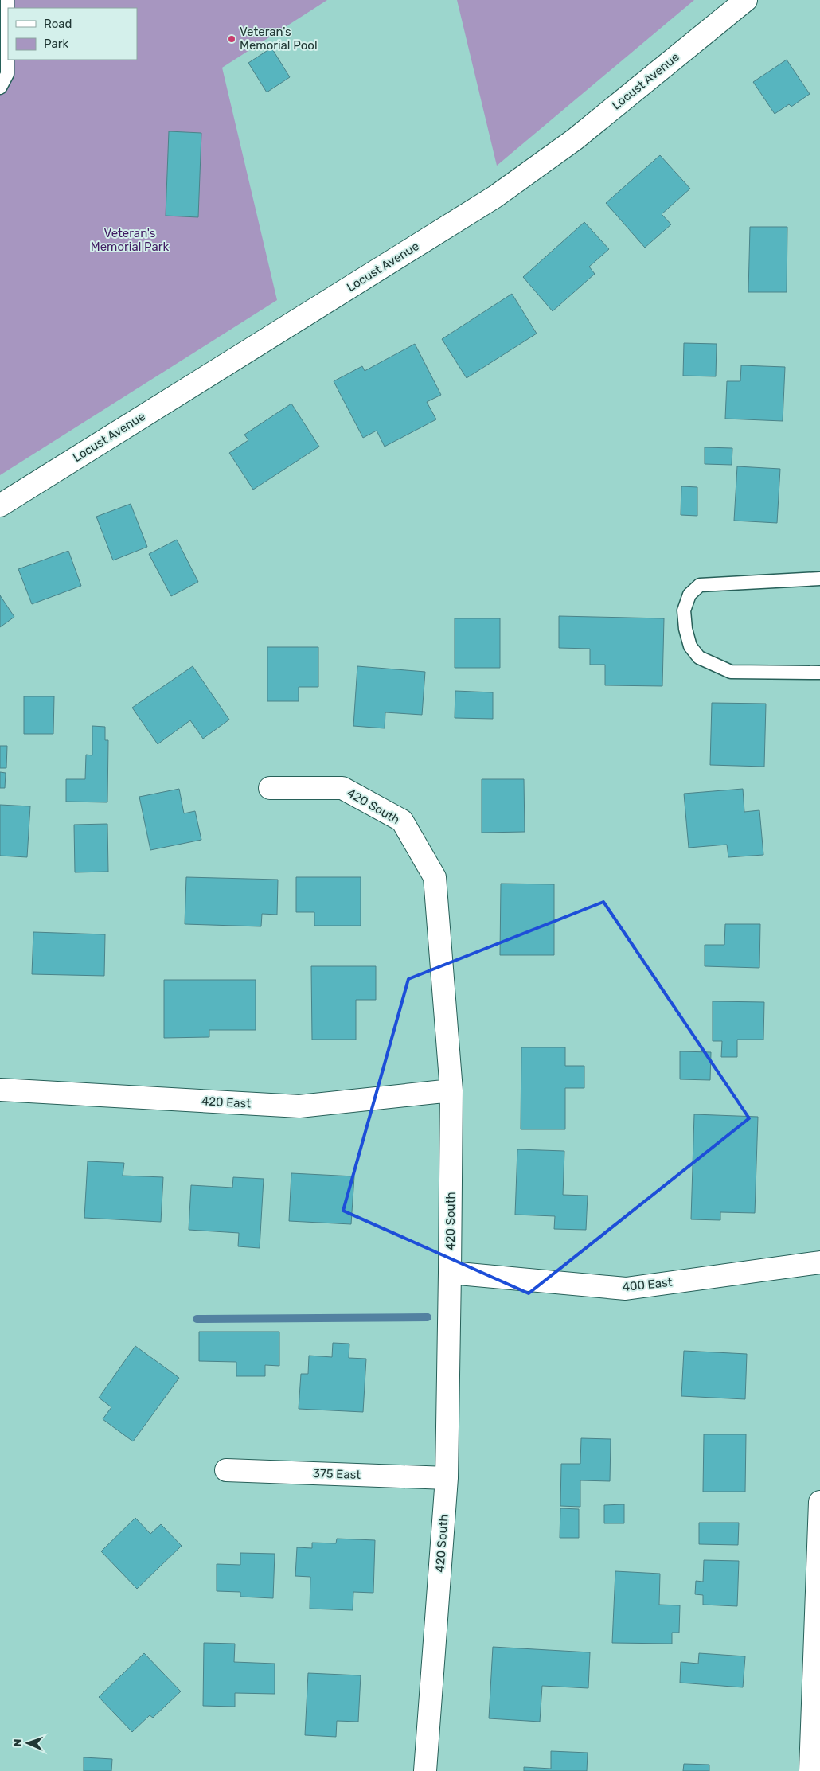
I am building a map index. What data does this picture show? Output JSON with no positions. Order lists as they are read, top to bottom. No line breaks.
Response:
{"streets":{"street":["Locust Avenue","420 South","420 East","400 East","375 East"]},"crossings":[["420 South","420 East"],["420 South","400 East"],["420 South","375 East"]],"parks":["Veteran's Memorial Park"],"places":["Veteran's Memorial Pool"],"legend":["Road","Park"],"north":"left"}
